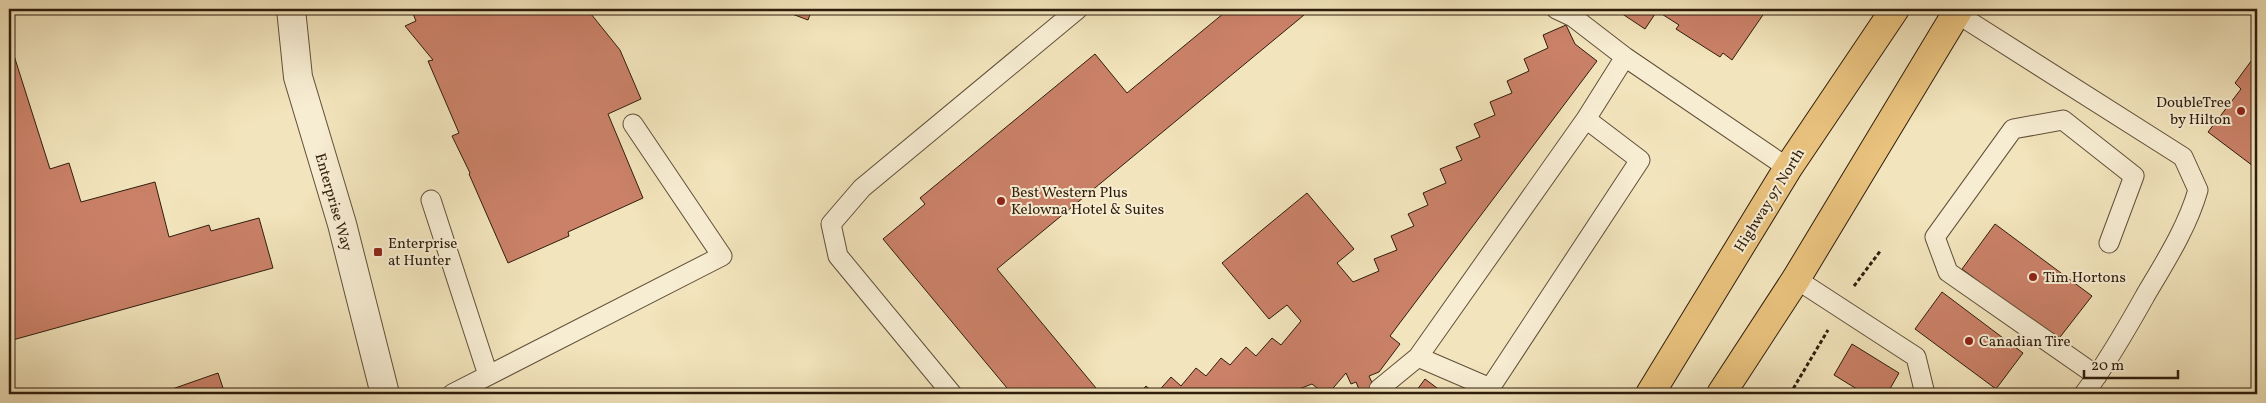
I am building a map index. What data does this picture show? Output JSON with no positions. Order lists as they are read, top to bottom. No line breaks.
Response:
{"streets":{"highway":["Highway 97 North"],"street":["Enterprise Way"]},"places":{"other":["DoubleTree by Hilton","Best Western Plus Kelowna Hotel & Suites","Tim Hortons","Canadian Tire"],"transit":["Enterprise at Hunter"]},"scale_bar":"20 m"}
